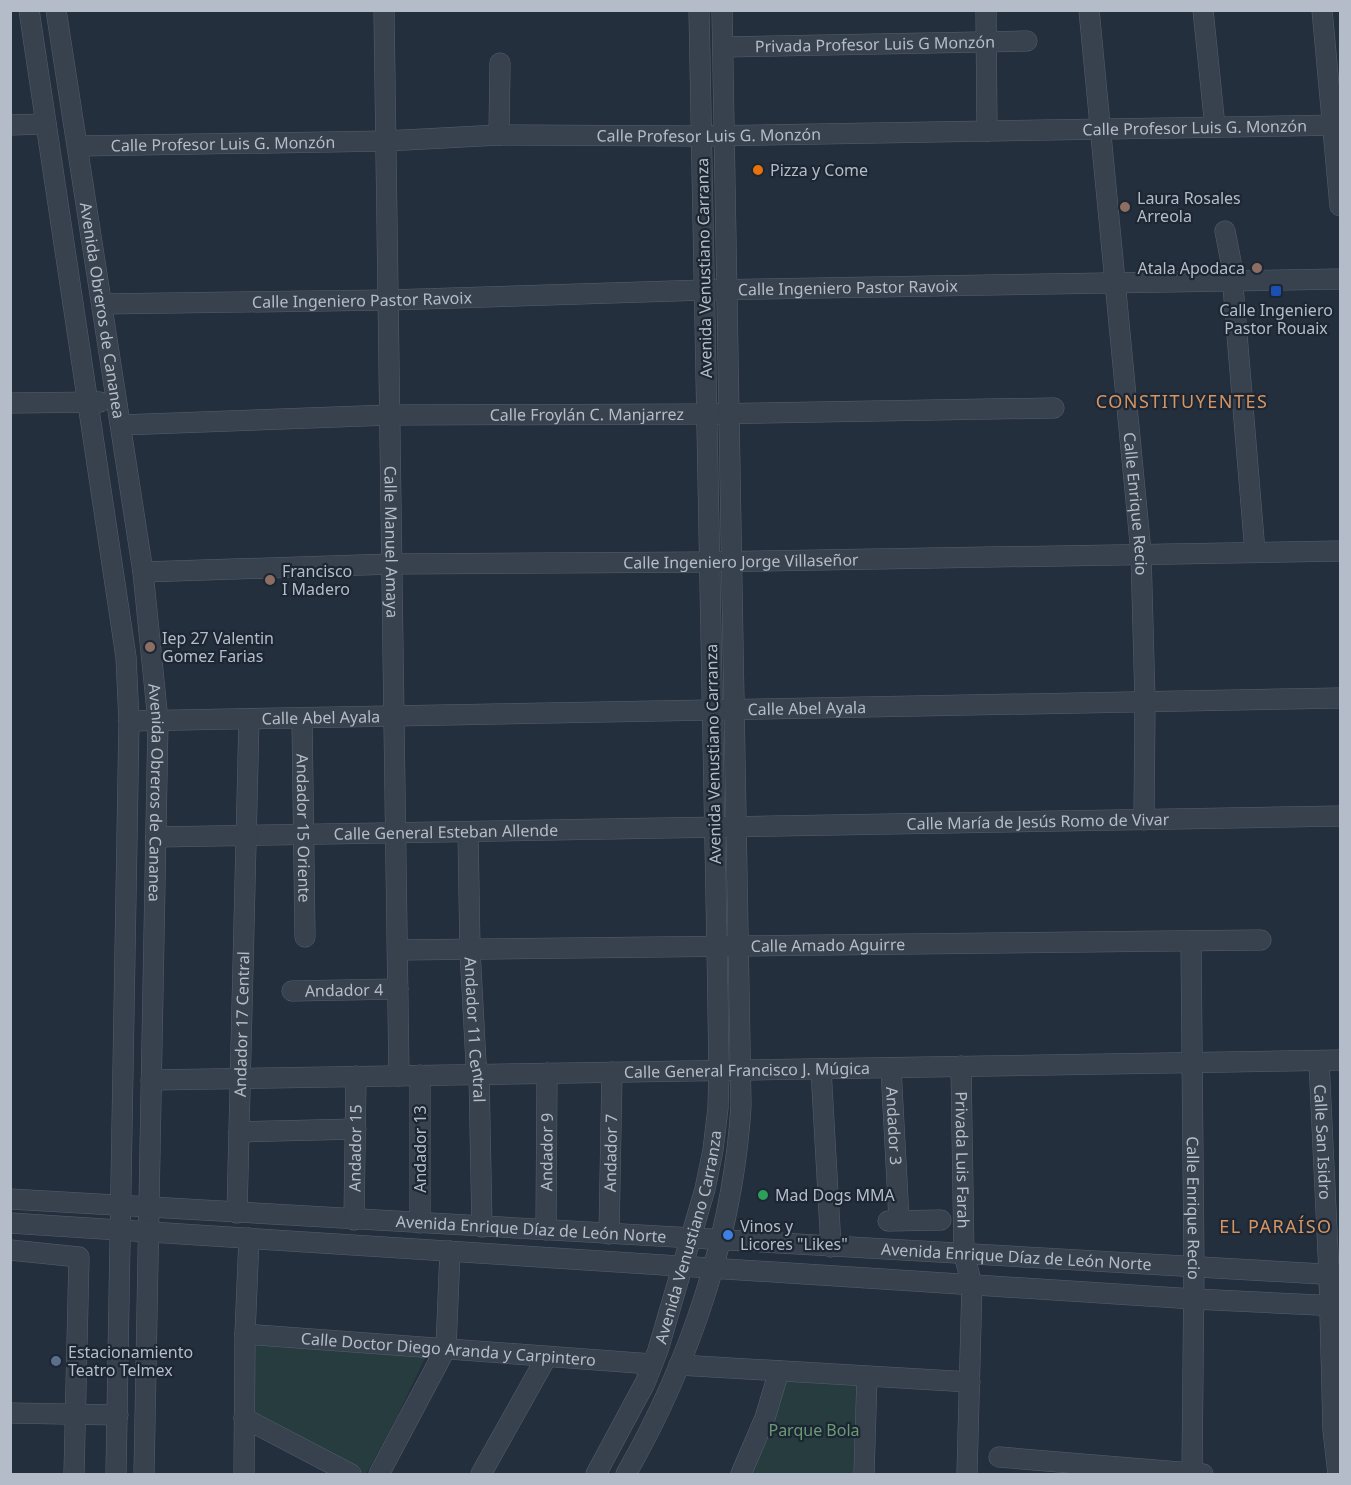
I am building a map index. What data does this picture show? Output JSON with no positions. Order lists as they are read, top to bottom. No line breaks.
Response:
{"streets":{"street":["Privada Profesor Luis G Monzón","Calle Profesor Luis G. Monzón","Avenida Venustiano Carranza","Calle Ingeniero Pastor Ravoix","Avenida Obreros de Cananea","Calle Froylán C. Manjarrez","Calle Enrique Recio","Calle Manuel Amaya","Calle Ingeniero Jorge Villaseñor","Calle Abel Ayala","Calle María de Jesús Romo de Vivar","Andador 15 Oriente","Calle General Esteban Allende","Calle Amado Aguirre","Andador 4","Andador 17 Central","Andador 11 Central","Calle General Francisco J. Múgica","Andador 3","Calle San Isidro","Andador 15","Andador 13","Andador 9","Andador 7","Privada Luis Farah","Avenida Enrique Díaz de León Norte","Calle Doctor Diego Aranda y Carpintero"]},"crossings":[["Privada Profesor Luis G Monzón","Avenida Venustiano Carranza"],["Calle Profesor Luis G. Monzón","Avenida Venustiano Carranza"],["Calle Profesor Luis G. Monzón","Avenida Obreros de Cananea"],["Calle Profesor Luis G. Monzón","Calle Enrique Recio"],["Calle Profesor Luis G. Monzón","Calle Manuel Amaya"],["Avenida Venustiano Carranza","Calle Ingeniero Pastor Ravoix"],["Avenida Venustiano Carranza","Calle Froylán C. Manjarrez"],["Avenida Venustiano Carranza","Calle Ingeniero Jorge Villaseñor"],["Avenida Venustiano Carranza","Calle Abel Ayala"],["Avenida Venustiano Carranza","Calle María de Jesús Romo de Vivar"],["Avenida Venustiano Carranza","Calle General Esteban Allende"],["Avenida Venustiano Carranza","Calle Amado Aguirre"],["Avenida Venustiano Carranza","Calle General Francisco J. Múgica"],["Avenida Venustiano Carranza","Avenida Enrique Díaz de León Norte"],["Avenida Venustiano Carranza","Calle Doctor Diego Aranda y Carpintero"],["Calle Ingeniero Pastor Ravoix","Avenida Obreros de Cananea"],["Calle Ingeniero Pastor Ravoix","Calle Enrique Recio"],["Calle Ingeniero Pastor Ravoix","Calle Manuel Amaya"],["Avenida Obreros de Cananea","Calle Froylán C. Manjarrez"],["Avenida Obreros de Cananea","Calle Ingeniero Jorge Villaseñor"],["Avenida Obreros de Cananea","Calle Abel Ayala"],["Avenida Obreros de Cananea","Calle General Esteban Allende"],["Avenida Obreros de Cananea","Calle General Francisco J. Múgica"],["Avenida Obreros de Cananea","Avenida Enrique Díaz de León Norte"],["Calle Froylán C. Manjarrez","Calle Manuel Amaya"],["Calle Enrique Recio","Calle Ingeniero Jorge Villaseñor"],["Calle Enrique Recio","Calle Abel Ayala"],["Calle Enrique Recio","Calle María de Jesús Romo de Vivar"],["Calle Enrique Recio","Calle Amado Aguirre"],["Calle Enrique Recio","Calle General Francisco J. Múgica"],["Calle Enrique Recio","Avenida Enrique Díaz de León Norte"],["Calle Manuel Amaya","Calle Ingeniero Jorge Villaseñor"],["Calle Manuel Amaya","Calle Abel Ayala"],["Calle Manuel Amaya","Calle General Esteban Allende"],["Calle Manuel Amaya","Calle Amado Aguirre"],["Calle Manuel Amaya","Andador 4"],["Calle Manuel Amaya","Calle General Francisco J. Múgica"],["Calle Abel Ayala","Andador 15 Oriente"],["Calle Abel Ayala","Andador 17 Central"],["Calle María de Jesús Romo de Vivar","Calle General Esteban Allende"],["Andador 15 Oriente","Calle General Esteban Allende"],["Calle General Esteban Allende","Andador 17 Central"],["Calle General Esteban Allende","Andador 11 Central"],["Calle Amado Aguirre","Andador 11 Central"],["Andador 17 Central","Calle General Francisco J. Múgica"],["Andador 17 Central","Avenida Enrique Díaz de León Norte"],["Andador 11 Central","Calle General Francisco J. Múgica"],["Andador 11 Central","Avenida Enrique Díaz de León Norte"],["Calle General Francisco J. Múgica","Andador 3"],["Calle General Francisco J. Múgica","Calle San Isidro"],["Calle General Francisco J. Múgica","Andador 15"],["Calle General Francisco J. Múgica","Andador 13"],["Calle General Francisco J. Múgica","Andador 9"],["Calle General Francisco J. Múgica","Andador 7"],["Calle General Francisco J. Múgica","Privada Luis Farah"],["Andador 3","Avenida Enrique Díaz de León Norte"],["Calle San Isidro","Avenida Enrique Díaz de León Norte"],["Andador 15","Avenida Enrique Díaz de León Norte"],["Andador 13","Avenida Enrique Díaz de León Norte"],["Andador 9","Avenida Enrique Díaz de León Norte"],["Andador 7","Avenida Enrique Díaz de León Norte"],["Privada Luis Farah","Avenida Enrique Díaz de León Norte"]],"districts":["CONSTITUYENTES","EL PARAÍSO"],"parks":["Parque Bola"],"places":{"other":["Pizza y Come","Laura Rosales Arreola","Atala Apodaca","Francisco I Madero","Iep 27 Valentin Gomez Farias","Mad Dogs MMA","Vinos y Licores \"Likes\"","Estacionamiento Teatro Telmex"],"transit":["Calle Ingeniero Pastor Rouaix"]}}
